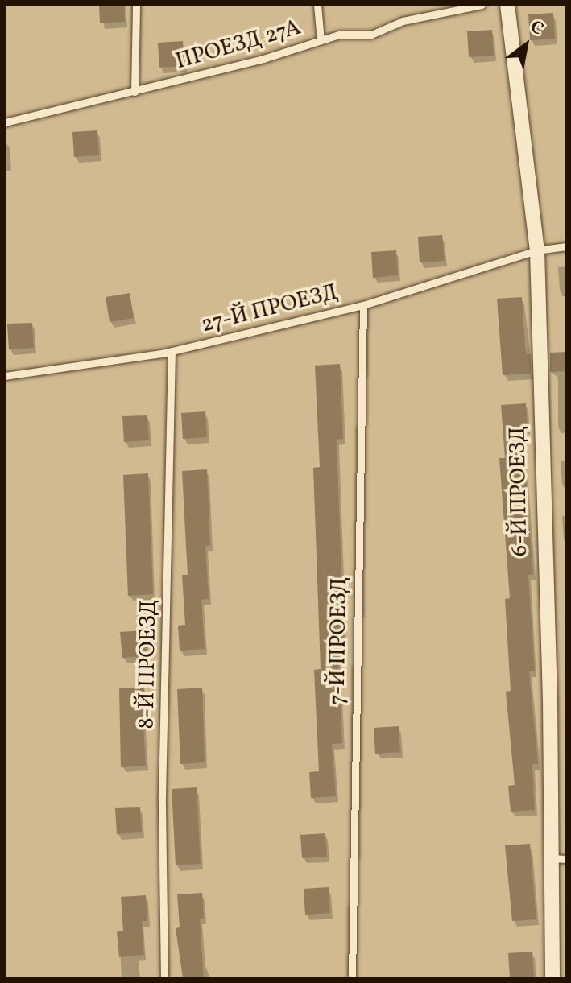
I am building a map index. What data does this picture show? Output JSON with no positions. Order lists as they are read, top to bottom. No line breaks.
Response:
{"streets":{"street":["6-Й ПРОЕЗД"],"lane":["ПРОЕЗД 27А","27-Й ПРОЕЗД","7-Й ПРОЕЗД","8-Й ПРОЕЗД"]},"crossings":[["27-Й ПРОЕЗД","6-Й ПРОЕЗД"],["27-Й ПРОЕЗД","7-Й ПРОЕЗД"],["27-Й ПРОЕЗД","8-Й ПРОЕЗД"]],"north":"top right"}
